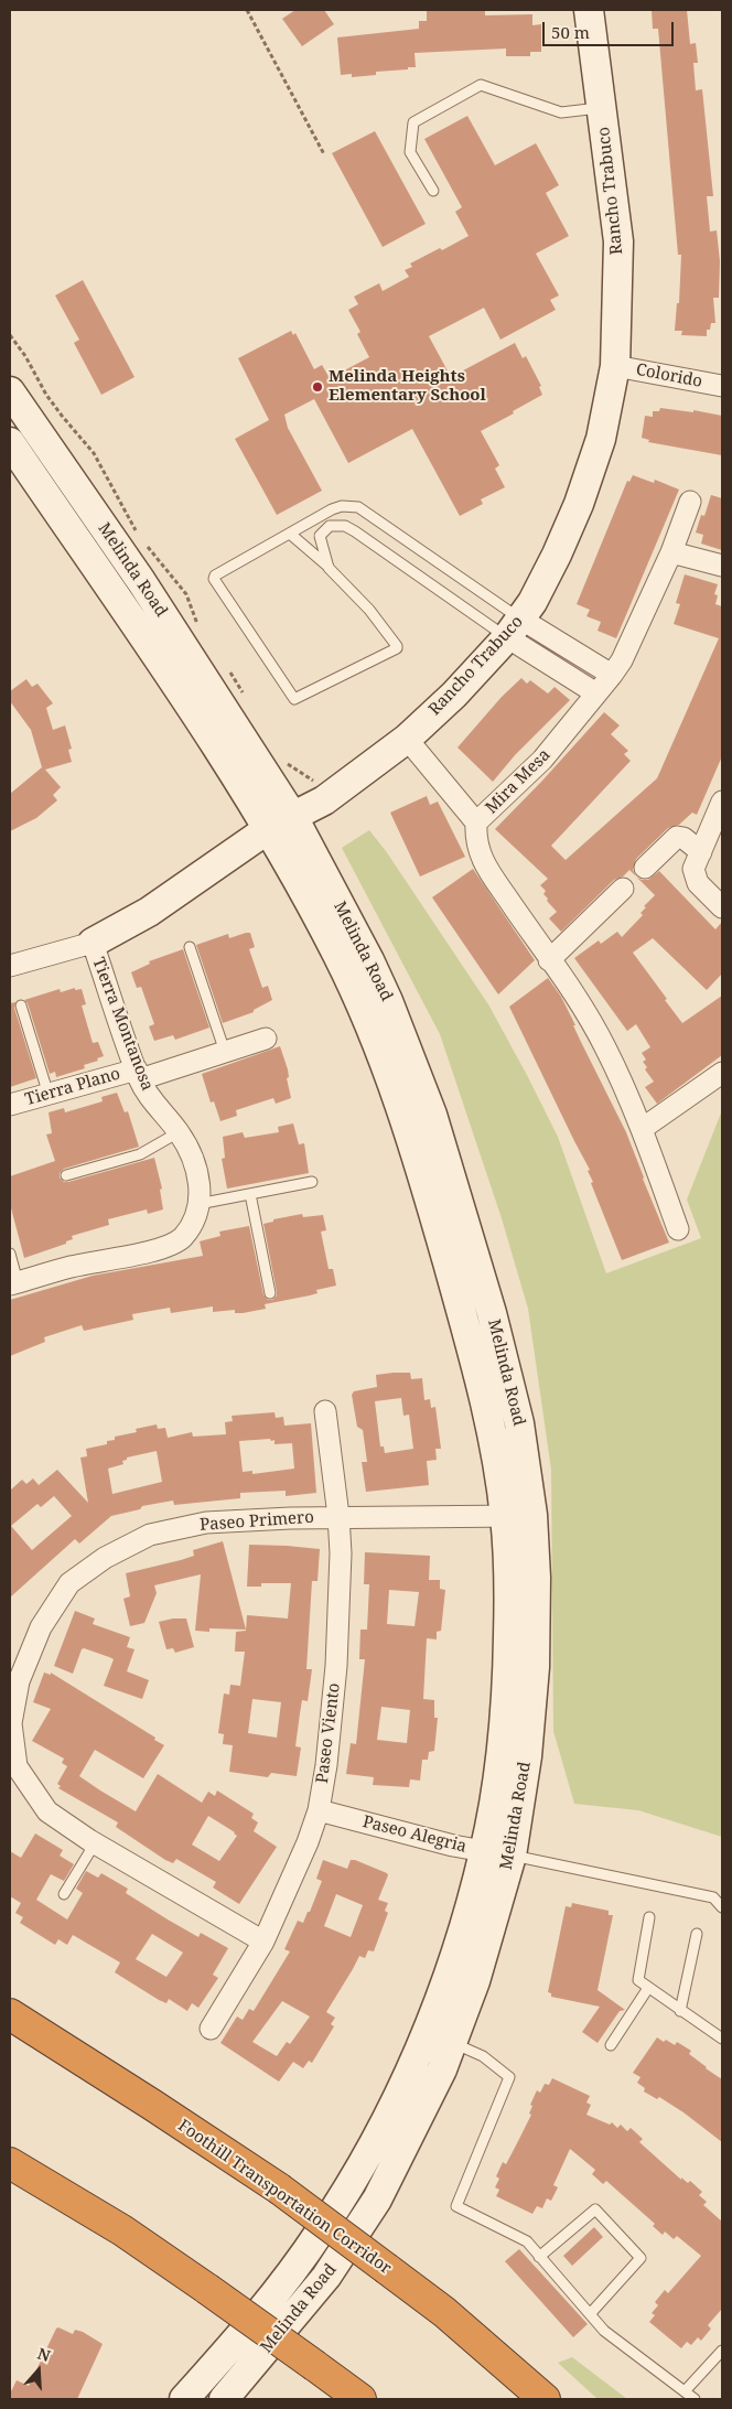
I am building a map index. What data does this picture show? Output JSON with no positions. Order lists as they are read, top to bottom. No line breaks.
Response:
{"streets":{"highway":["Foothill Transportation Corridor"],"main road":["Rancho Trabuco","Melinda Road"],"street":["Colorido","Mira Mesa","Tierra Montanosa","Tierra Plano","Paseo Primero","Paseo Viento","Paseo Alegria"]},"crossings":[["Rancho Trabuco","Colorido"],["Rancho Trabuco","Melinda Road"],["Rancho Trabuco","Tierra Montanosa"],["Melinda Road","Paseo Primero"],["Melinda Road","Paseo Alegria"],["Tierra Montanosa","Tierra Plano"],["Paseo Primero","Paseo Viento"],["Paseo Viento","Paseo Alegria"]],"places":["Melinda Heights Elementary School"],"scale_bar":"50 m","north":"top"}
